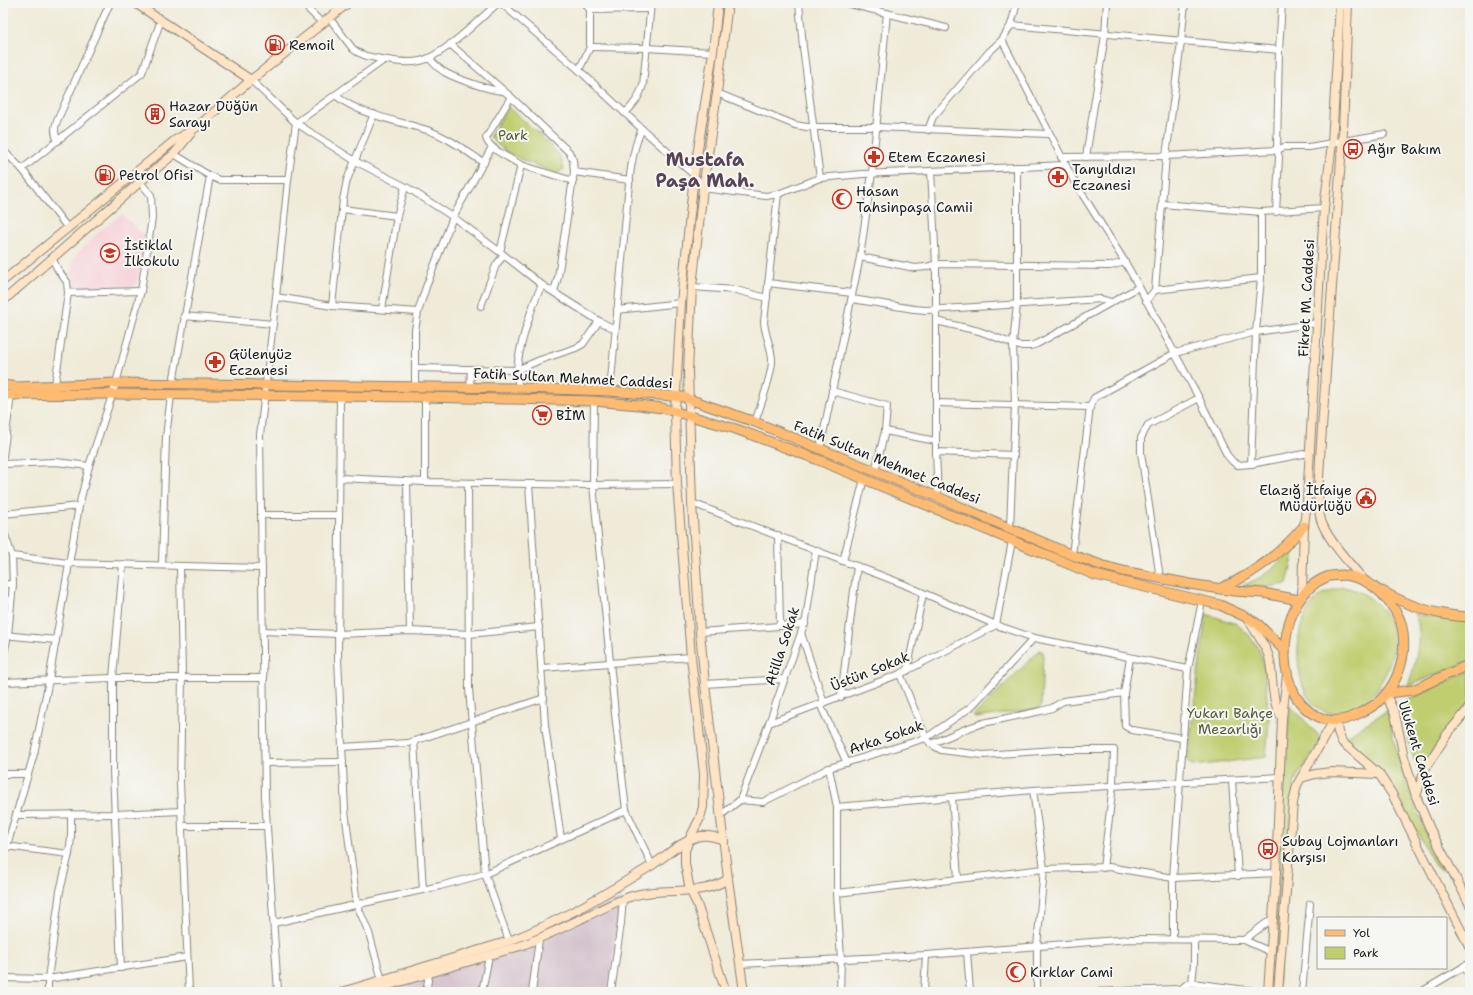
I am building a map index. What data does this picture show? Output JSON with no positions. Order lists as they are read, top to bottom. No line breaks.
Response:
{"streets":{"main road":["Fikret M. Caddesi","Fatih Sultan Mehmet Caddesi","Ulukent Caddesi"],"street":["Atilla Sokak","Üstün Sokak","Arka Sokak"]},"crossings":[["Fikret M. Caddesi","Fatih Sultan Mehmet Caddesi"],["Fikret M. Caddesi","Ulukent Caddesi"],["Fatih Sultan Mehmet Caddesi","Ulukent Caddesi"],["Atilla Sokak","Üstün Sokak"]],"districts":["Mustafa Paşa Mah."],"parks":["Park","Yukarı Bahçe Mezarlığı"],"places":{"fuel station":["Remoil","Petrol Ofisi"],"building":["Hazar Düğün Sarayı"],"bus stop":["Ağır Bakım","Subay Lojmanları Karşısı"],"pharmacy":["Etem Eczanesi","Tanyıldızı Eczanesi","Gülenyüz Eczanesi"],"mosque":["Hasan Tahsinpaşa Camii","Kırklar Cami"],"school or university":["İstiklal İlkokulu"],"supermarket":["BİM"],"public building":["Elazığ İtfaiye Müdürlüğü"]},"legend":["Yol","Park"]}
